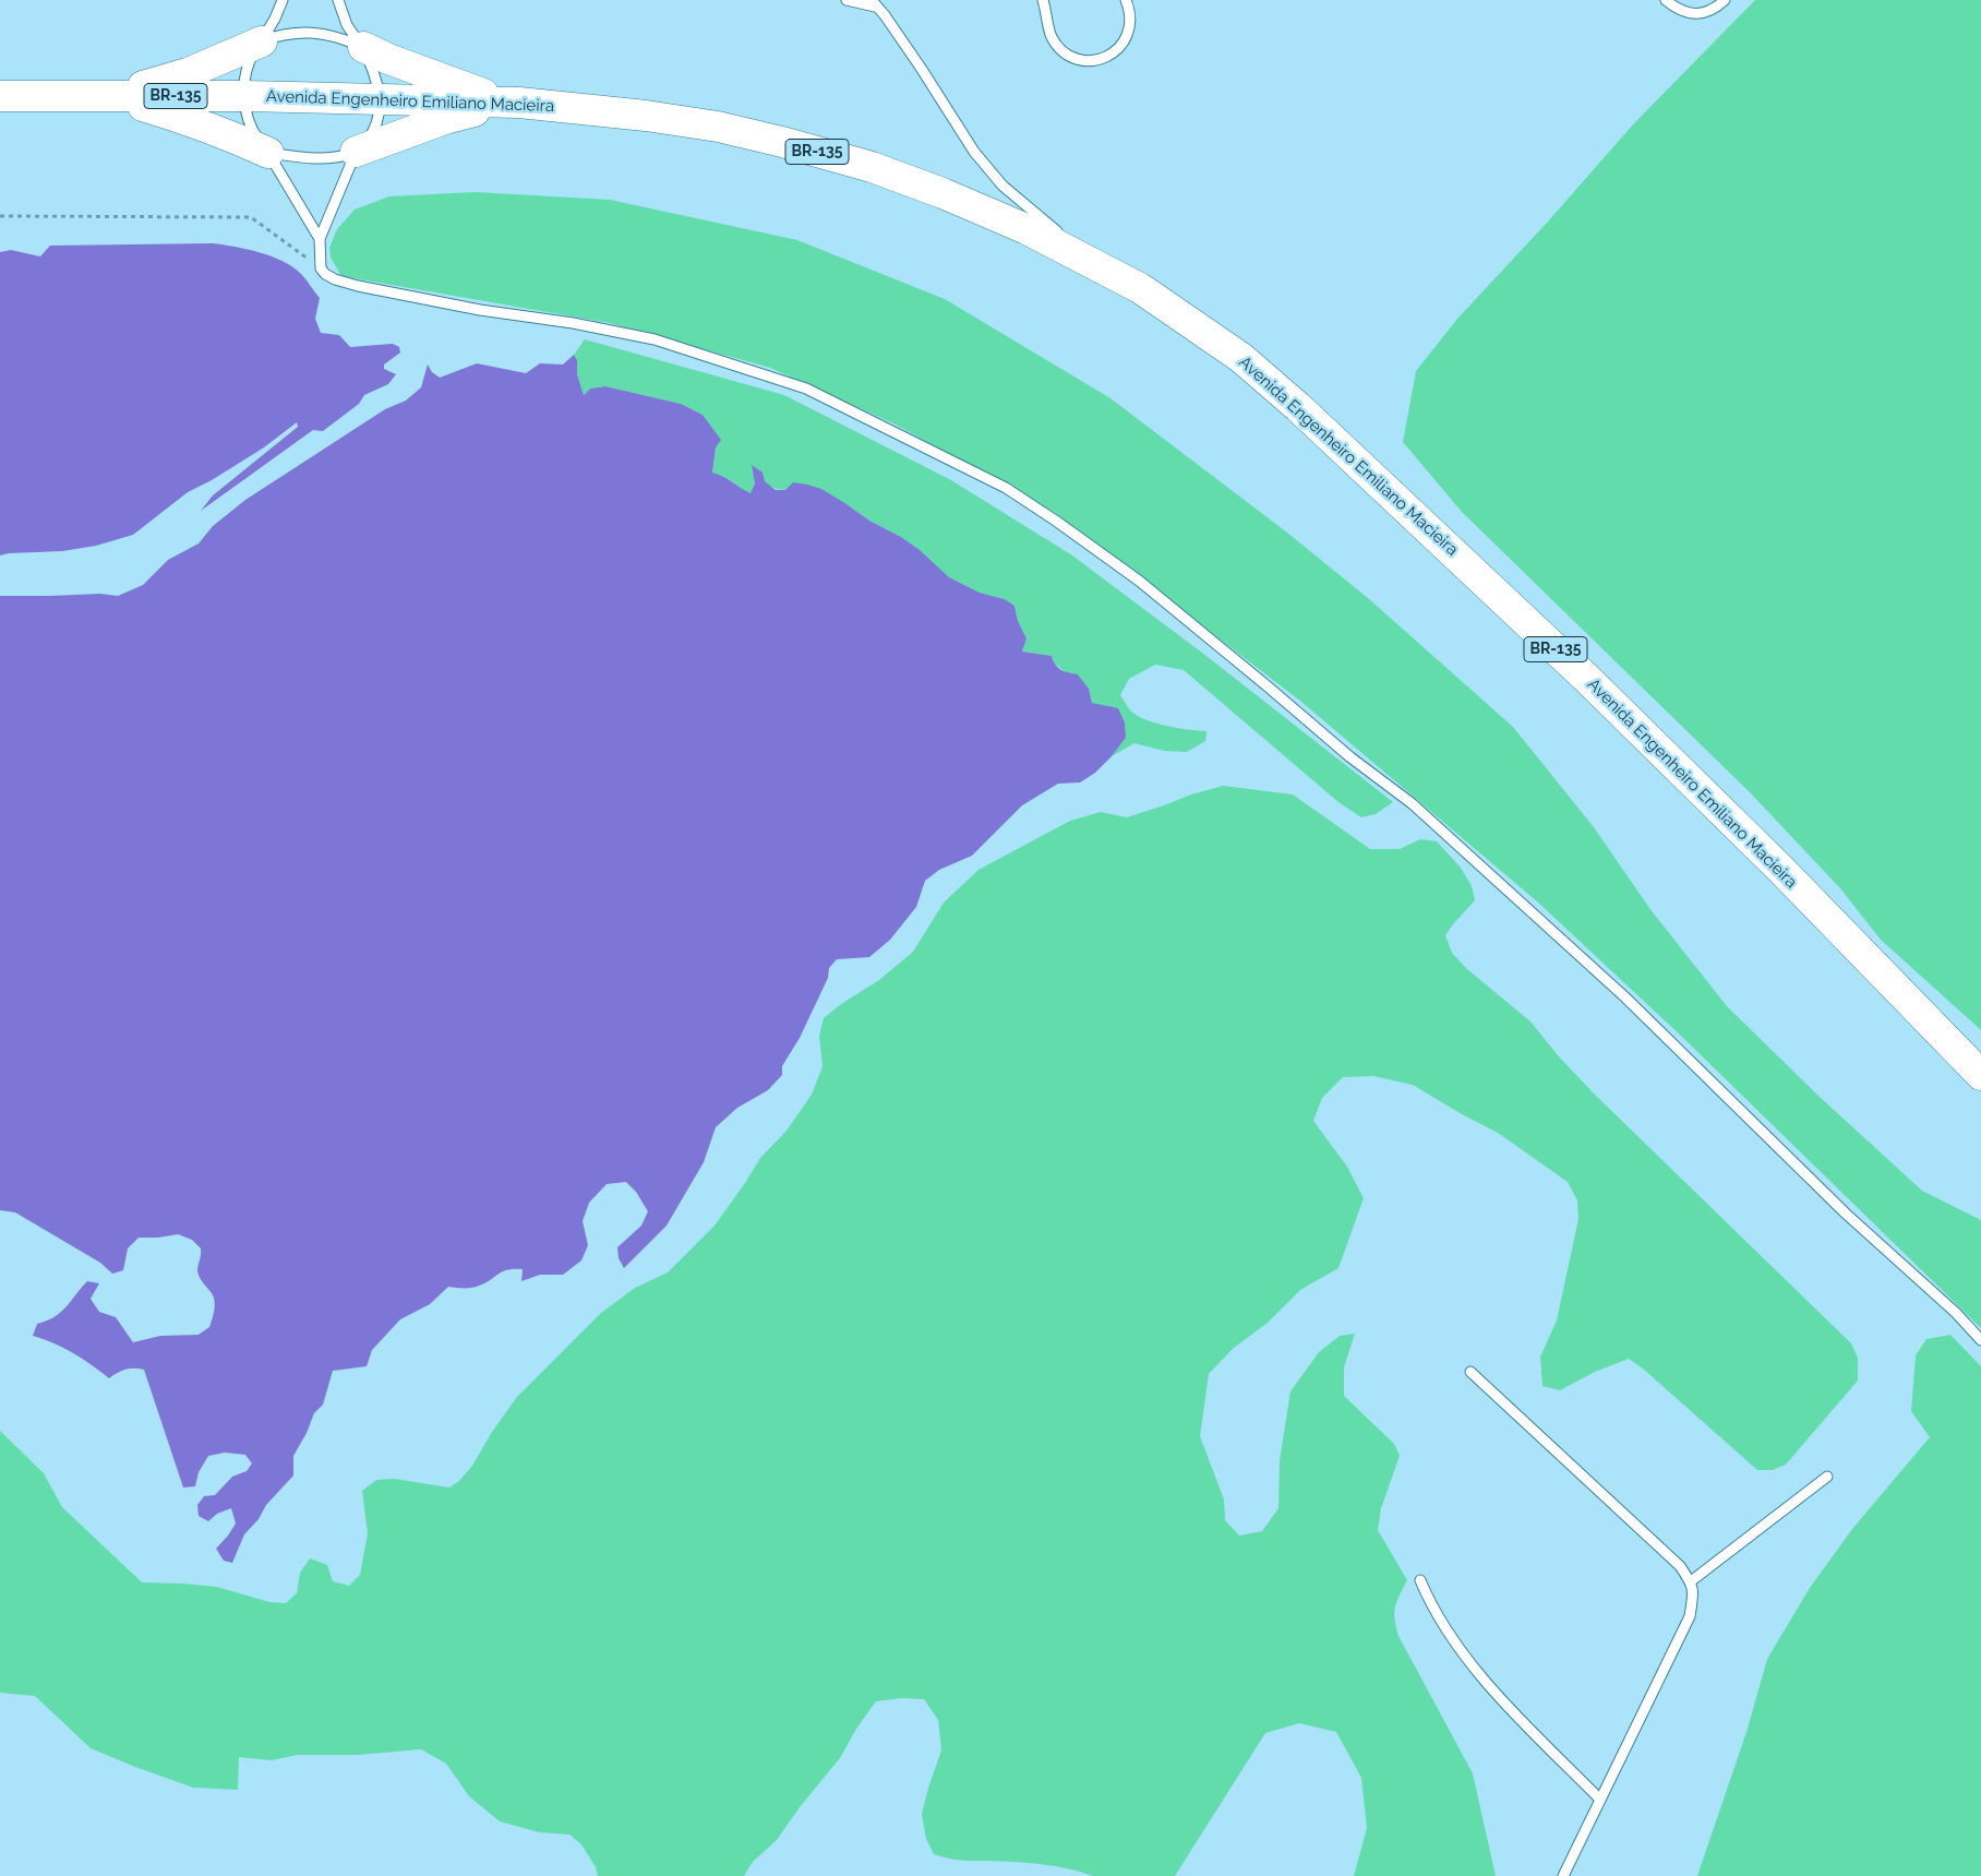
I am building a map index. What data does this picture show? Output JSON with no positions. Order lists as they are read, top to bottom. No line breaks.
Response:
{"streets":{"highway":["BR-135","Avenida Engenheiro Emiliano Macieira"]}}
